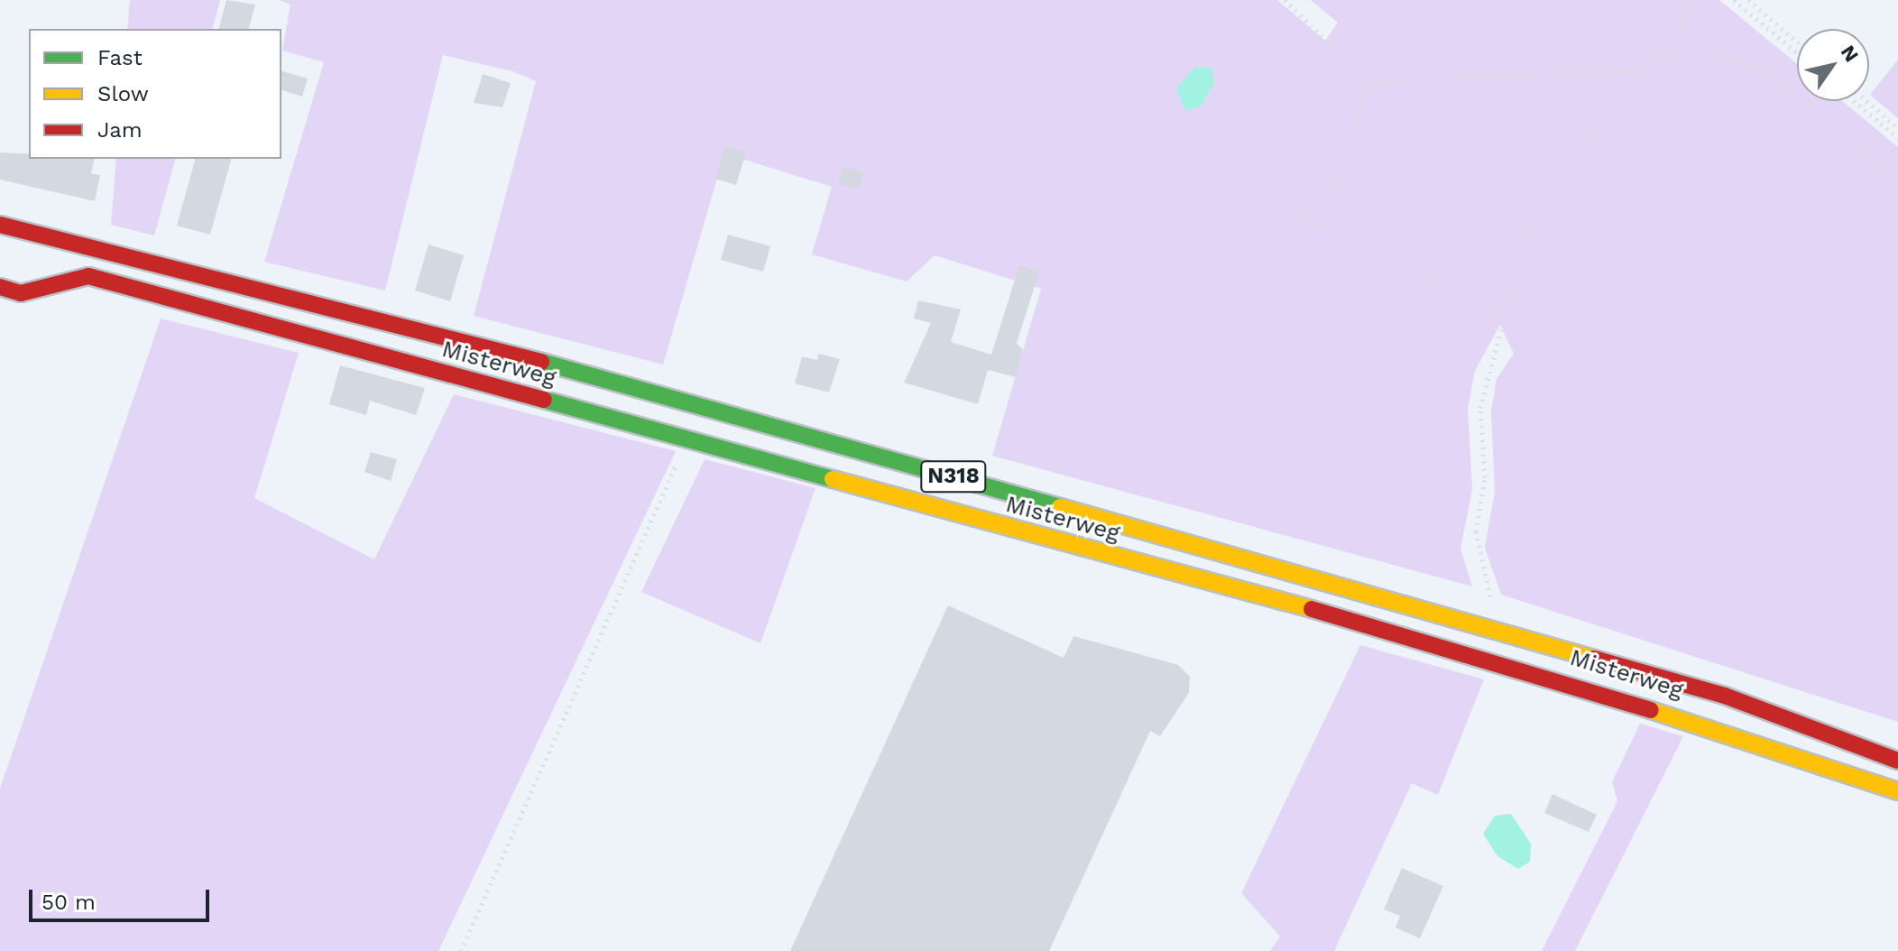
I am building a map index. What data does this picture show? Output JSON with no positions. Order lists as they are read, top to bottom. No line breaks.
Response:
{"streets":{"main road":["Misterweg","N318"]},"legend":["Fast","Slow","Jam"],"scale_bar":"50 m","north":"top right"}
